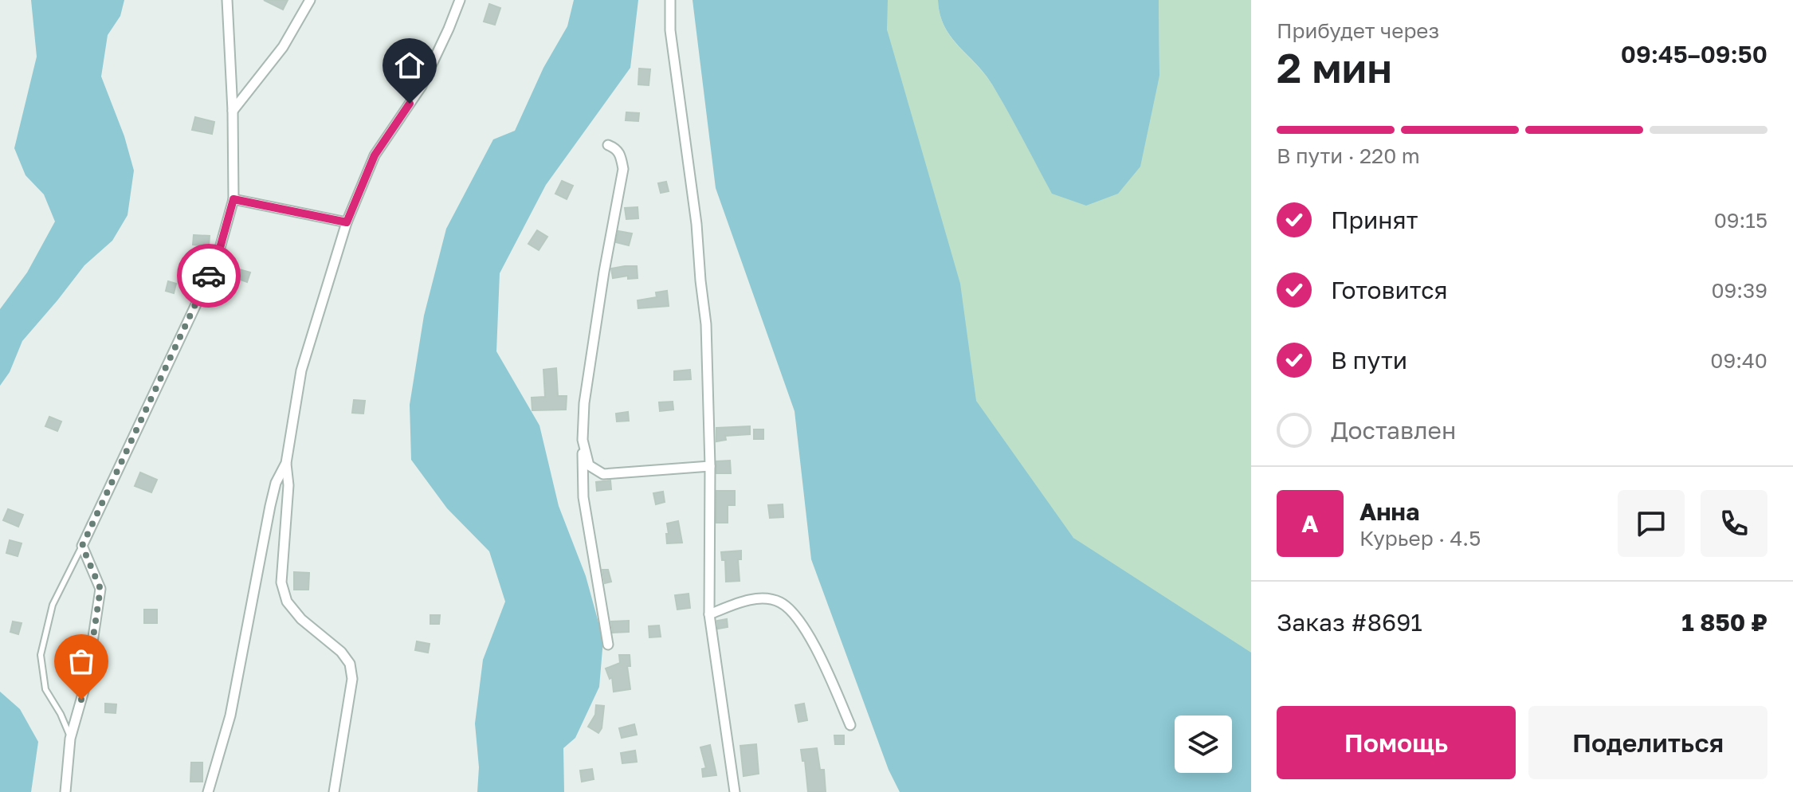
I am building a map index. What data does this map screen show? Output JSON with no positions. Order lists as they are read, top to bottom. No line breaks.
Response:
{"page":{"heading":["2 мин","Прибудет через","09:45–09:50"],"panel":["Анна","Курьер · 4.5","Заказ #8691","1 850 ₽"],"bar":"В пути · 220 m","list":[["Принят","09:15"],["Готовится","09:39"],["В пути","09:40"],"Доставлен"],"round":"А","buttons":["Помощь","Поделиться"]}}
